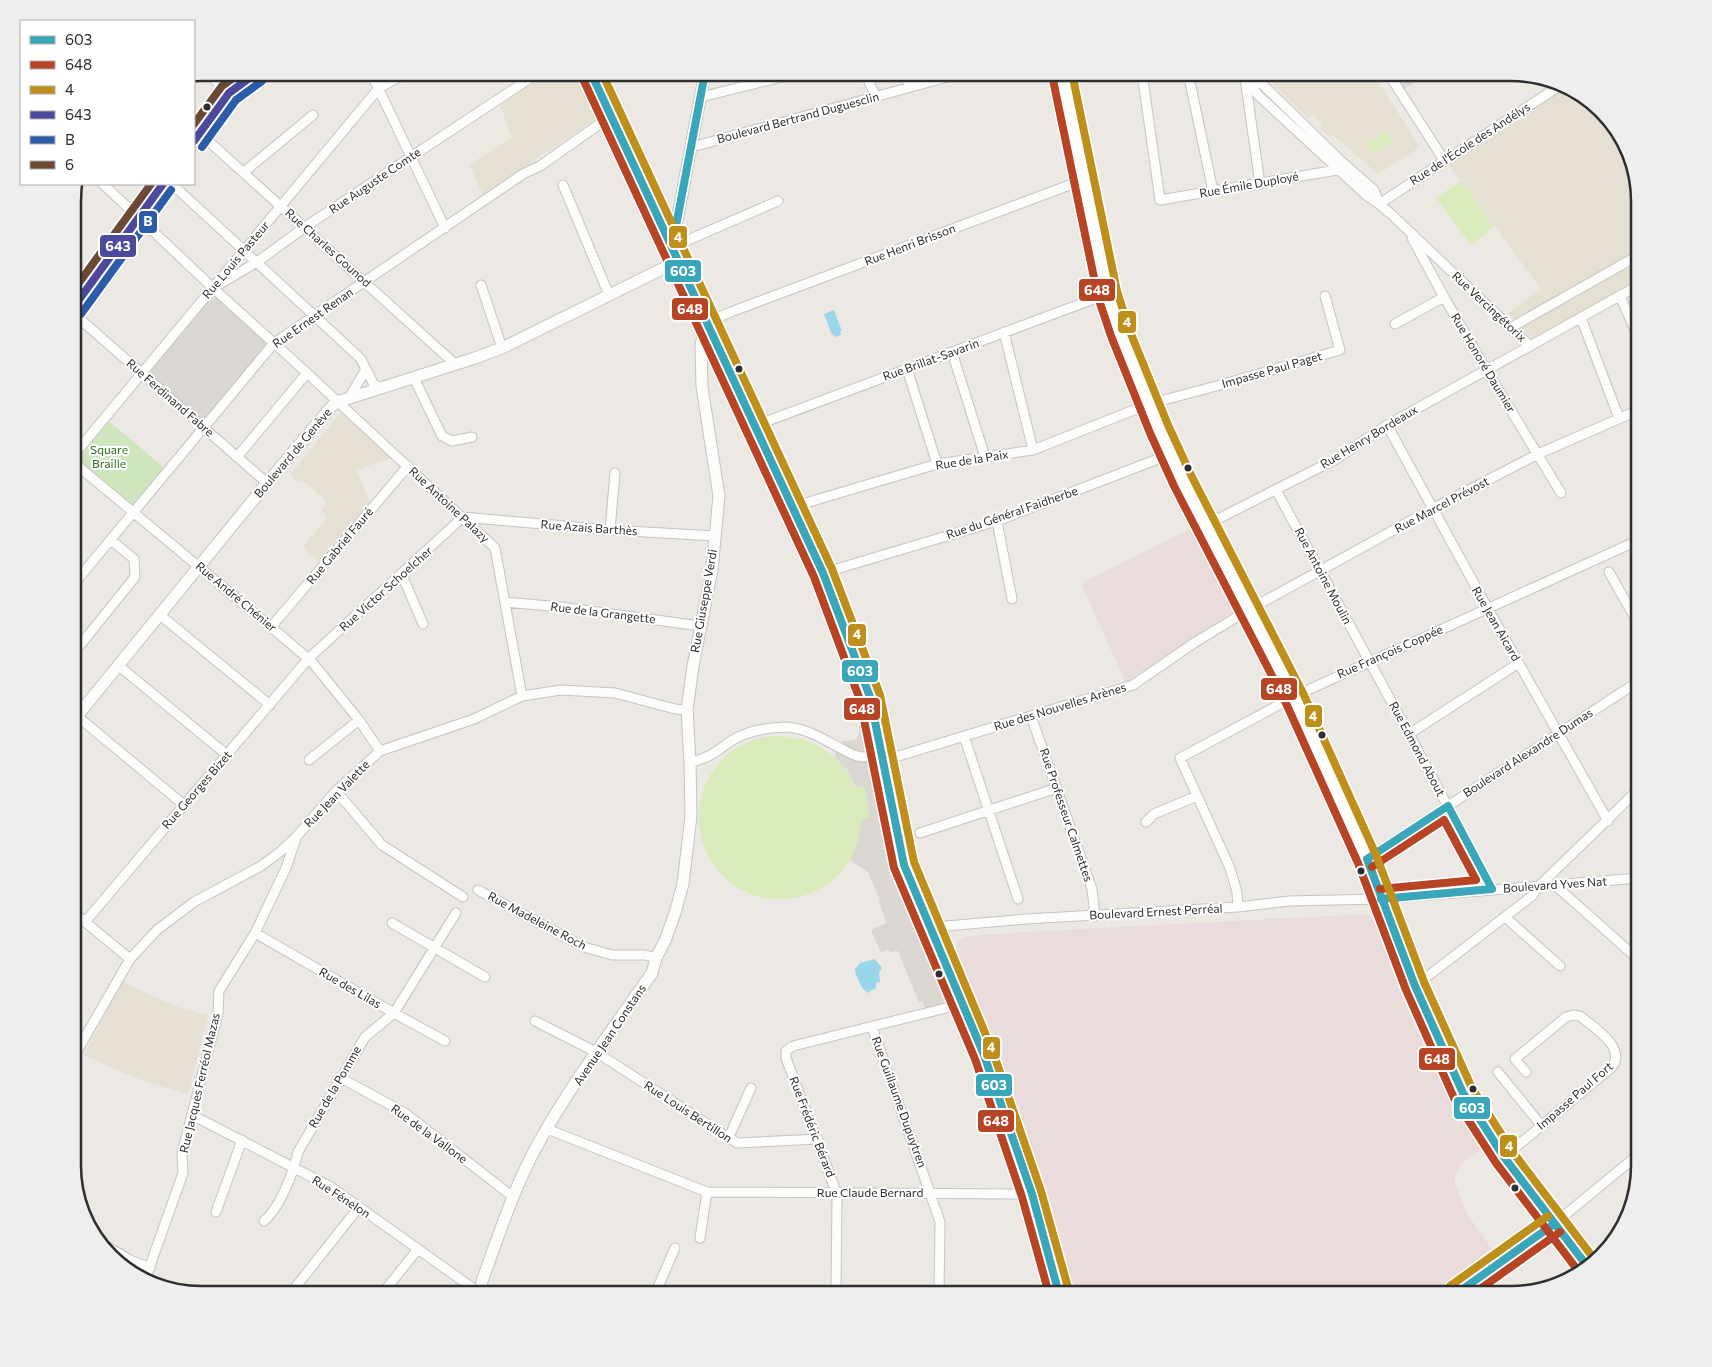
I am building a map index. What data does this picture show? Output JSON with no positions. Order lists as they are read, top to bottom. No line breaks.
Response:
{"streets":{"street":["Boulevard Bertrand Duguesclin","Rue de l'École des Andélys","Rue Auguste Comte","Rue Émile Duployé","Rue Henri Brisson","Rue Charles Gounod","Rue Louis Pasteur","Rue Vercingétorix","Rue Ernest Renan","Rue Brillat-Savarin","Rue Honoré Daumier","Impasse Paul Paget","Rue Ferdinand Fabre","Rue Henry Bordeaux","Boulevard de Genève","Rue de la Paix","Rue Antoine Palazy","Rue Marcel Prévost","Rue du Général Faidherbe","Rue Azais Barthès","Rue Gabriel Fauré","Rue Antoine Moulin","Rue Victor Schoelcher","Rue André Chénier","Rue Giuseppe Verdi","Rue de la Grangette","Rue Jean Aicard","Rue François Coppée","Rue des Nouvelles Arènes","Rue Edmond About","Boulevard Alexandre Dumas","Rue Georges Bizet","Rue Jean Valette","Rue Professeur Calmettes","Boulevard Yves Nat","Boulevard Ernest Perréal","Rue Madeleine Roch","Rue des Lilas","Avenue Jean Constans","Rue Jacques Ferréol Mazas","Rue de la Pomme","Impasse Paul Fort","Rue Guillaume Dupuytren","Rue Louis Bertillon","Rue Frédéric Bérard","Rue de la Vallone","Rue Claude Bernard","Rue Fénelon"]},"crossings":[["Rue de l'École des Andélys","Rue Vercingétorix"],["Rue Auguste Comte","Rue Charles Gounod"],["Rue Auguste Comte","Rue Louis Pasteur"],["Rue Auguste Comte","Rue Antoine Palazy"],["Rue Émile Duployé","Rue Vercingétorix"],["Rue Henri Brisson","Rue Giuseppe Verdi"],["Rue Charles Gounod","Rue Louis Pasteur"],["Rue Charles Gounod","Rue Ernest Renan"],["Rue Charles Gounod","Boulevard de Genève"],["Rue Louis Pasteur","Rue Ferdinand Fabre"],["Rue Louis Pasteur","Rue Antoine Palazy"],["Rue Vercingétorix","Rue Honoré Daumier"],["Rue Vercingétorix","Rue Henry Bordeaux"],["Rue Ernest Renan","Rue Ferdinand Fabre"],["Rue Ernest Renan","Rue Antoine Palazy"],["Rue Ernest Renan","Rue André Chénier"],["Rue Honoré Daumier","Rue Henry Bordeaux"],["Rue Honoré Daumier","Rue Marcel Prévost"],["Impasse Paul Paget","Rue de la Paix"],["Rue Ferdinand Fabre","Boulevard de Genève"],["Rue Henry Bordeaux","Rue Antoine Moulin"],["Rue Henry Bordeaux","Rue Jean Aicard"],["Boulevard de Genève","Rue Antoine Palazy"],["Boulevard de Genève","Rue André Chénier"],["Rue Antoine Palazy","Rue Azais Barthès"],["Rue Antoine Palazy","Rue Gabriel Fauré"],["Rue Antoine Palazy","Rue Victor Schoelcher"],["Rue Antoine Palazy","Rue de la Grangette"],["Rue Antoine Palazy","Rue Jean Valette"],["Rue Marcel Prévost","Rue Antoine Moulin"],["Rue Marcel Prévost","Rue Jean Aicard"],["Rue Marcel Prévost","Rue des Nouvelles Arènes"],["Rue Azais Barthès","Rue Victor Schoelcher"],["Rue Azais Barthès","Rue Giuseppe Verdi"],["Rue Gabriel Fauré","Rue André Chénier"],["Rue Antoine Moulin","Rue François Coppée"],["Rue Antoine Moulin","Rue Edmond About"],["Rue Victor Schoelcher","Rue André Chénier"],["Rue Victor Schoelcher","Rue Georges Bizet"],["Rue André Chénier","Rue Georges Bizet"],["Rue André Chénier","Rue Jean Valette"],["Rue Giuseppe Verdi","Rue de la Grangette"],["Rue Giuseppe Verdi","Rue des Nouvelles Arènes"],["Rue Giuseppe Verdi","Rue Jean Valette"],["Rue Giuseppe Verdi","Avenue Jean Constans"],["Rue Jean Aicard","Rue François Coppée"],["Rue Jean Aicard","Boulevard Alexandre Dumas"],["Rue François Coppée","Rue Edmond About"],["Rue des Nouvelles Arènes","Rue Professeur Calmettes"],["Rue des Nouvelles Arènes","Avenue Jean Constans"],["Rue Edmond About","Boulevard Alexandre Dumas"],["Rue Edmond About","Boulevard Yves Nat"],["Rue Jean Valette","Rue Jacques Ferréol Mazas"],["Rue Professeur Calmettes","Boulevard Ernest Perréal"],["Boulevard Yves Nat","Boulevard Ernest Perréal"],["Rue Madeleine Roch","Avenue Jean Constans"],["Rue des Lilas","Rue Jacques Ferréol Mazas"],["Rue des Lilas","Rue de la Pomme"],["Avenue Jean Constans","Rue Louis Bertillon"],["Avenue Jean Constans","Rue de la Vallone"],["Avenue Jean Constans","Rue Claude Bernard"],["Rue Jacques Ferréol Mazas","Rue Fénelon"],["Rue de la Pomme","Rue de la Vallone"],["Rue de la Pomme","Rue Fénelon"],["Rue Guillaume Dupuytren","Rue Frédéric Bérard"],["Rue Guillaume Dupuytren","Rue Claude Bernard"],["Rue Louis Bertillon","Rue Frédéric Bérard"],["Rue Frédéric Bérard","Rue Claude Bernard"]],"parks":["Square Braille"],"lines":["transit line 603","transit line 648","transit line 4","transit line 643","transit line B","transit line 6"],"legend":["603","648","4","643","B","6"]}
